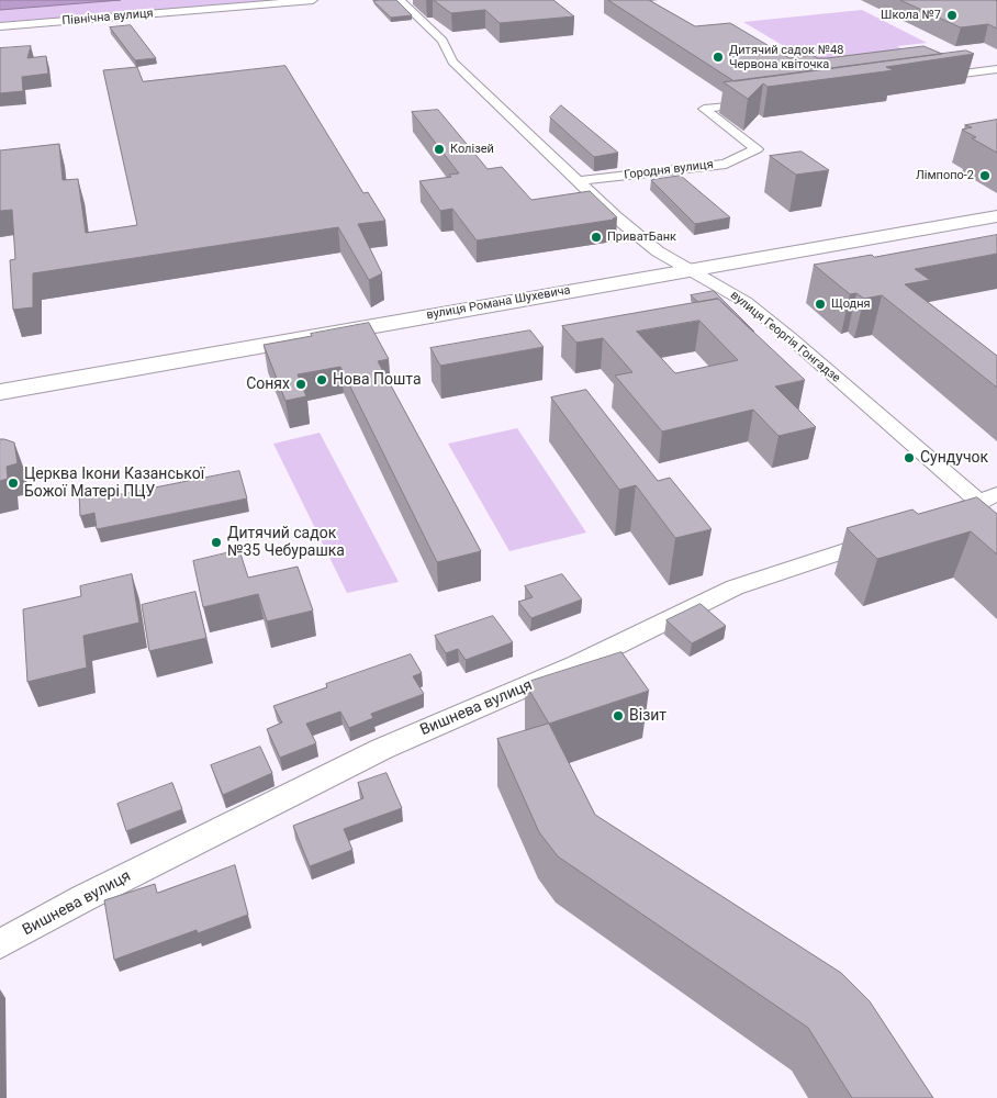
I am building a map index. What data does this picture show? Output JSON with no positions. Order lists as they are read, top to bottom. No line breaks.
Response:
{"streets":{"main road":["вулиця Романа Шухевича"],"street":["Північна вулиця","Городня вулиця","вулиця Георгія Гонгадзе","Вишнева вулиця"]},"crossings":[["Городня вулиця","вулиця Георгія Гонгадзе"],["вулиця Романа Шухевича","вулиця Георгія Гонгадзе"]],"places":["Школа №7","Дитячий садок №48 Червона квіточка","Колізей","Лімпопо-2","ПриватБанк","Щодня","Нова Пошта","Сонях","Сундучок","Церква Ікони Казанської Божої Матері ПЦУ","Дитячий садок №35 Чебурашка","Візит"]}
